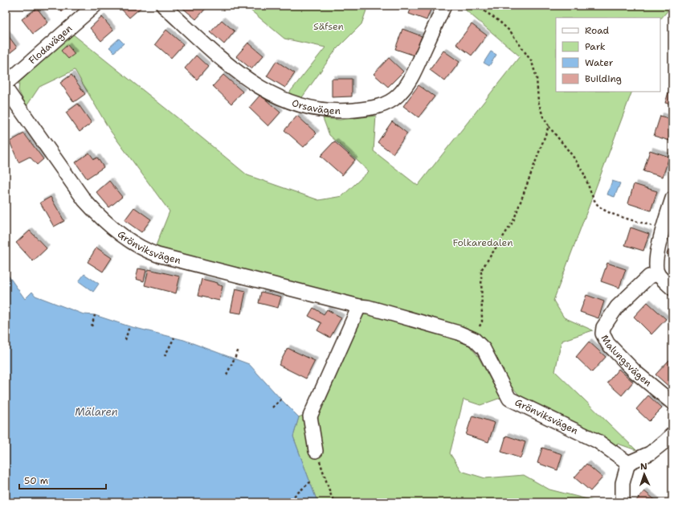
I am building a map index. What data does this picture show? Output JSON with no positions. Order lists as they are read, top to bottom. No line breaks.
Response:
{"streets":{"street":["Flodavägen","Orsavägen","Grönviksvägen","Malungsvägen"]},"water":["Mälaren"],"parks":["Säfsen","Folkaredalen"],"legend":["Road","Park","Water","Building"],"scale_bar":"50 m","north":"top"}
